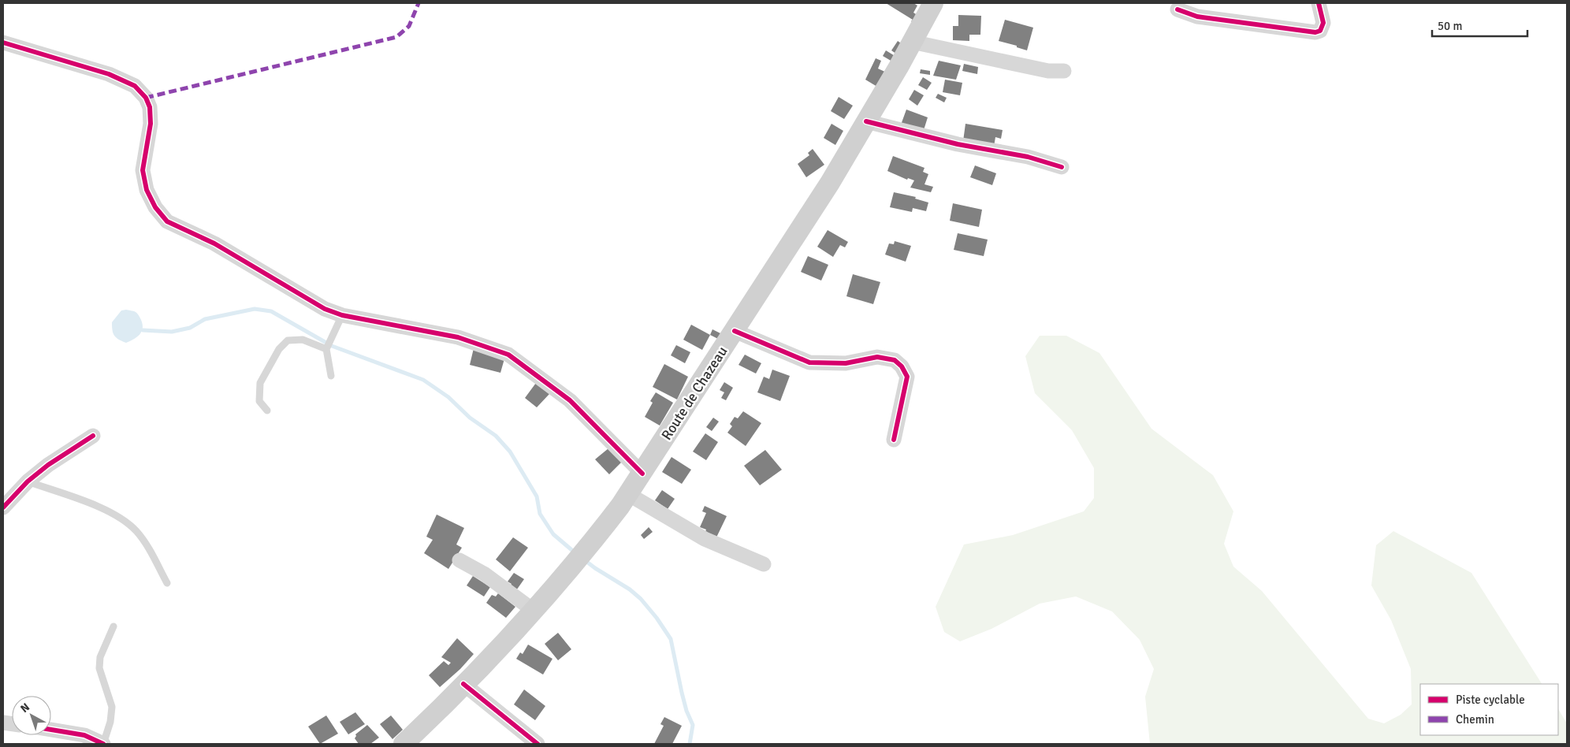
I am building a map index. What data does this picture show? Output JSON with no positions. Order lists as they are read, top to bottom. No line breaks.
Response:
{"streets":{"main road":["Route de Chazeau"]},"legend":["Piste cyclable","Chemin"],"scale_bar":"50 m","north":"top left"}
